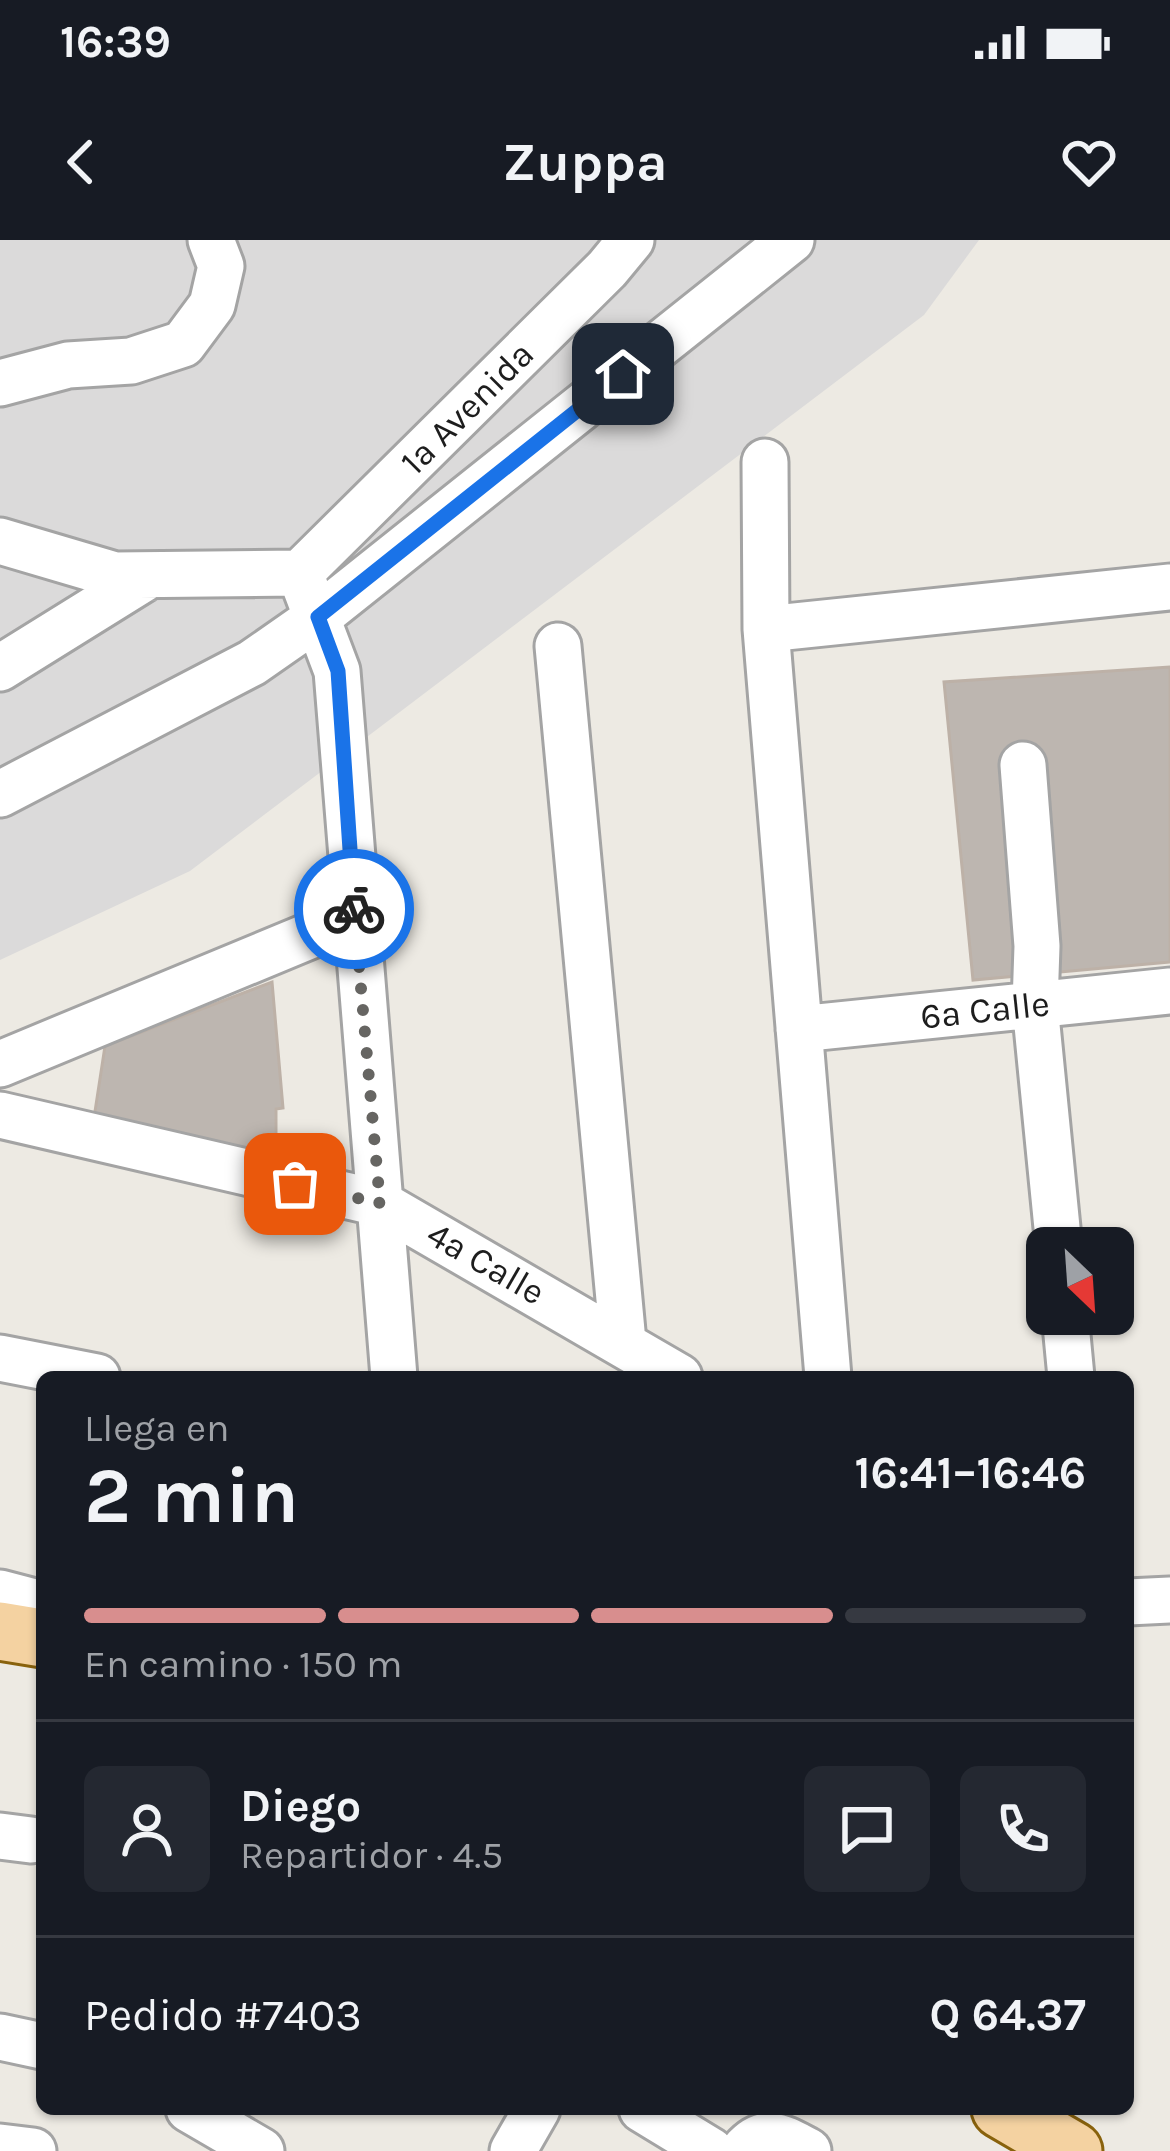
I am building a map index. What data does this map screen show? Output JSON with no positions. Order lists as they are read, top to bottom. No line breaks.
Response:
{"streets":{"street":["1a Avenida","6a Calle","4a Calle"]},"north":"bottom right","page":{"status":"16:39","header":"Zuppa","heading":["2 min","Llega en","16:41–16:46"],"panel":["Diego","Repartidor · 4.5","Pedido #7403","Q 64.37"],"bar":"En camino · 150 m"}}
